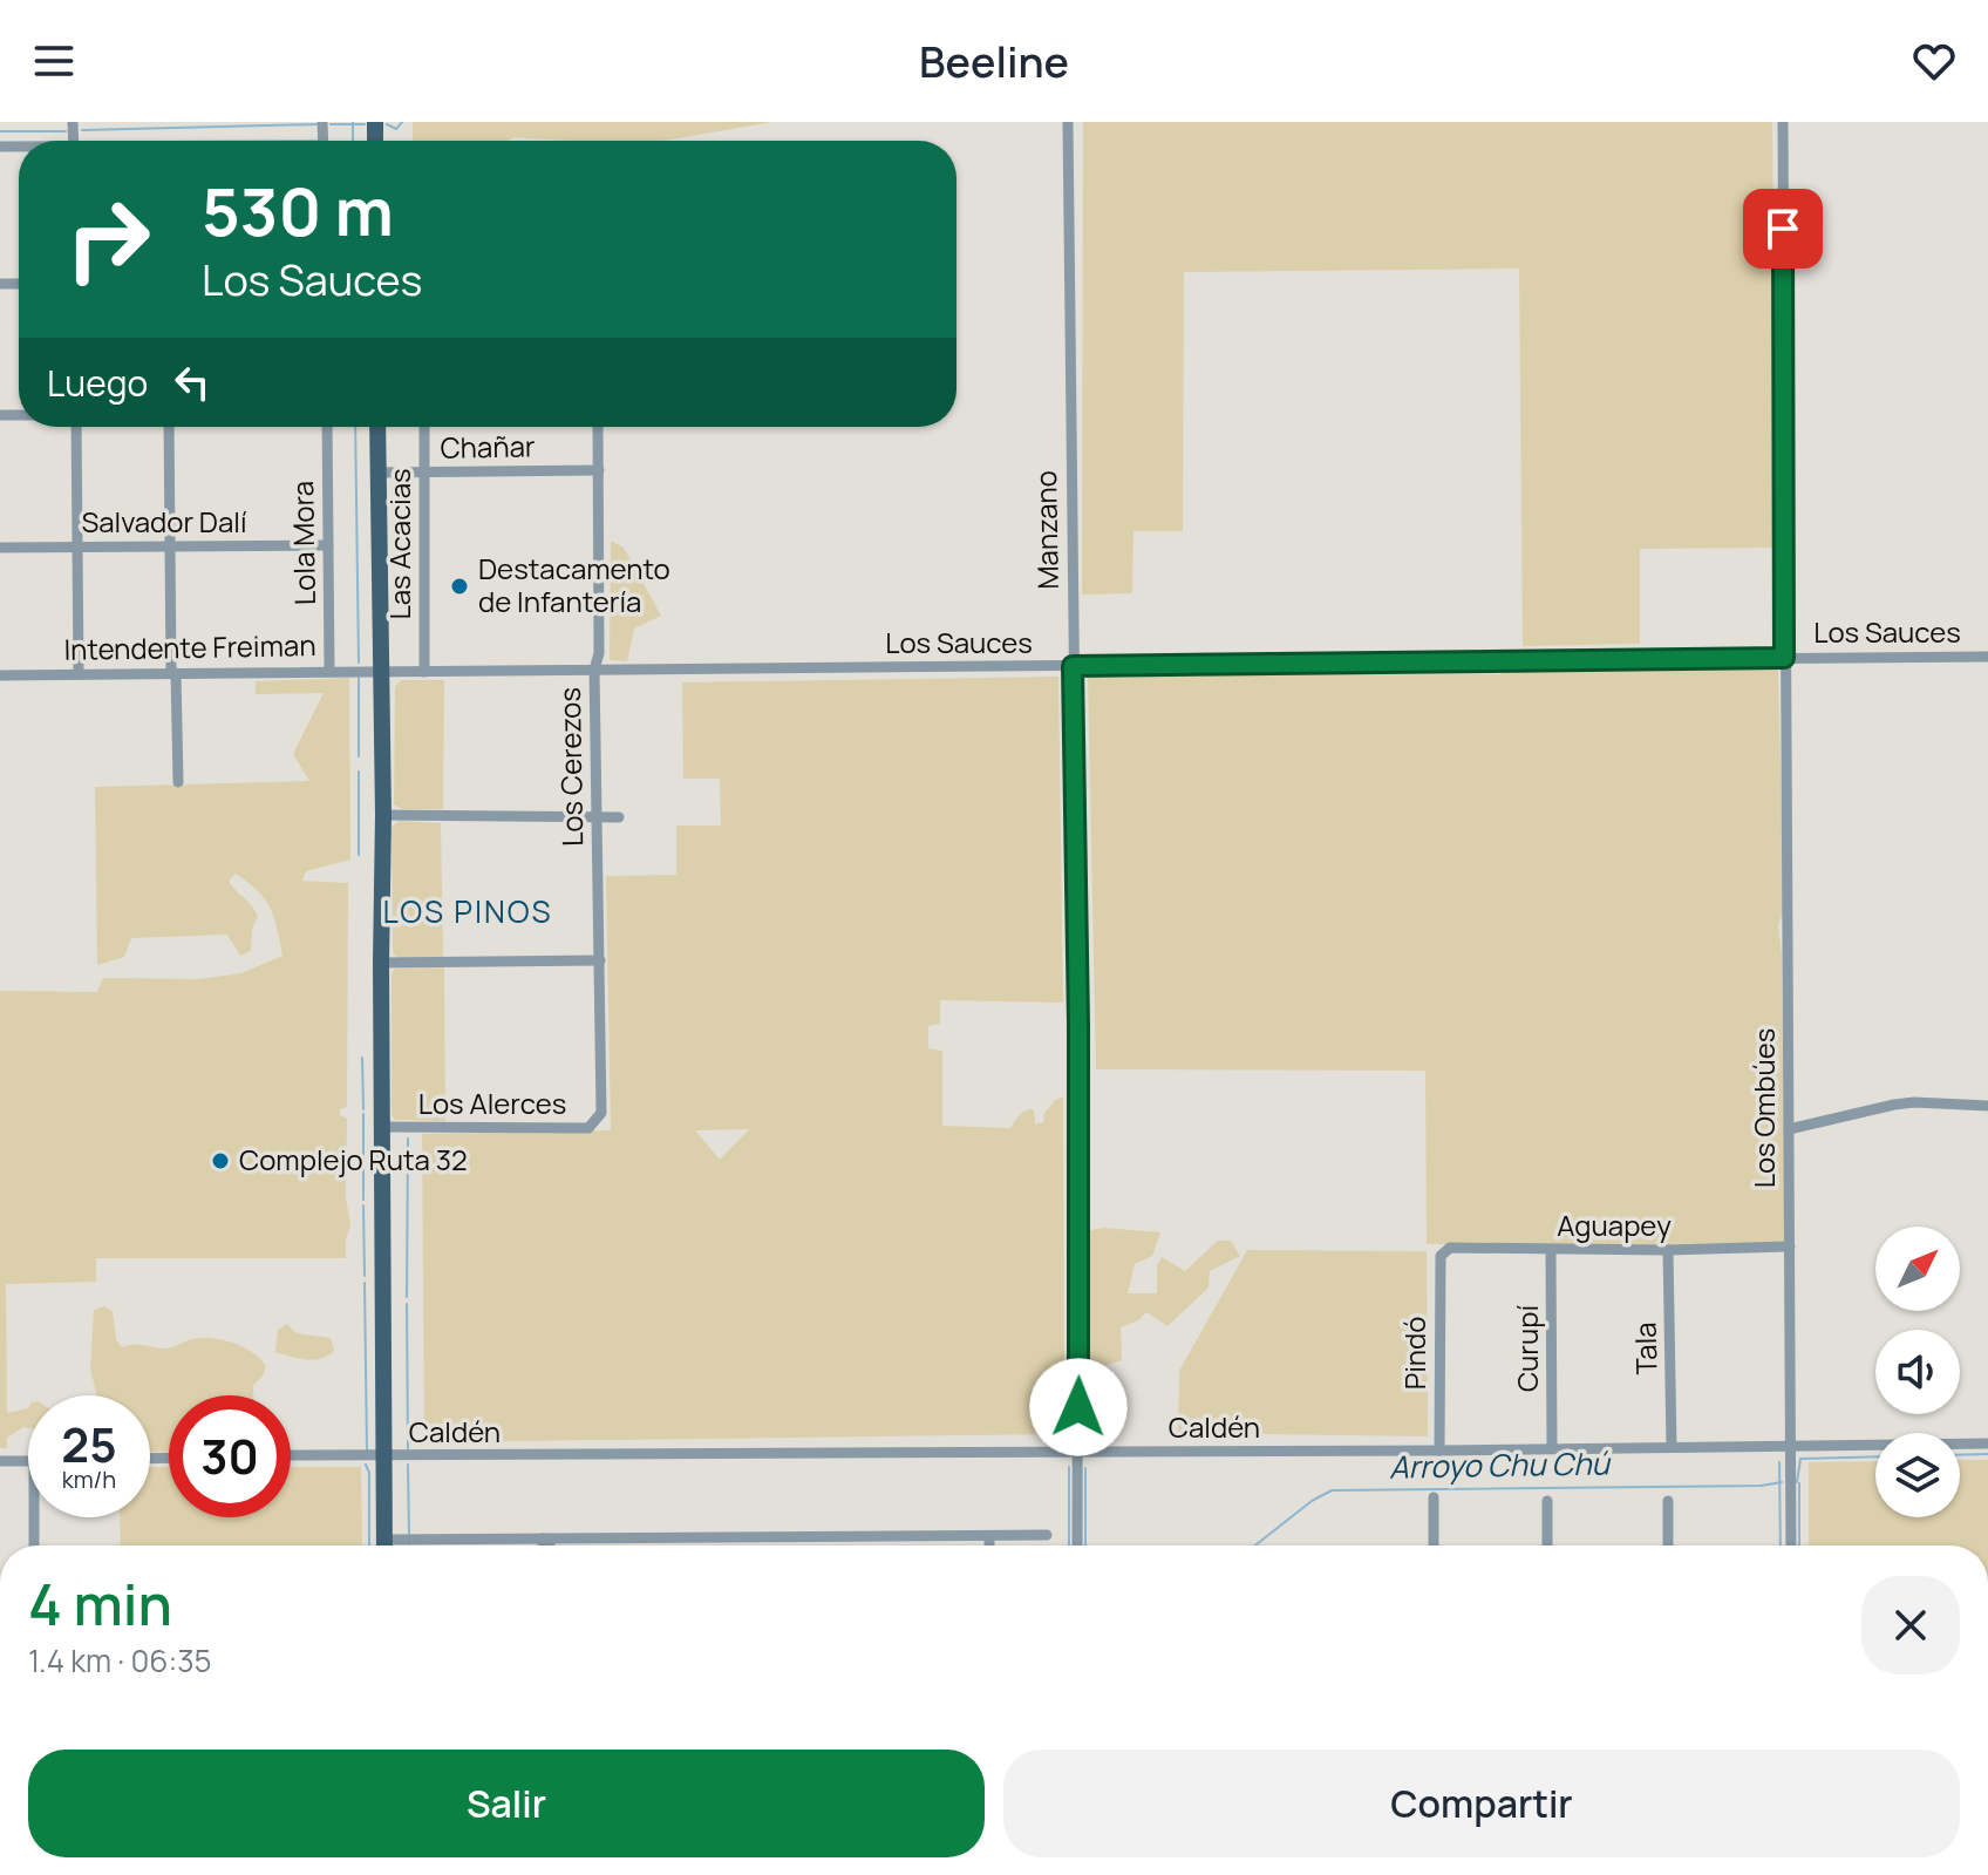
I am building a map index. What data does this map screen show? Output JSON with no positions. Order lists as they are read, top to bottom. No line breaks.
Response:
{"streets":{"street":["Chañar","Salvador Dalí","Manzano","Lola Mora","Las Acacias","Los Sauces","Intendente Freiman","Los Cerezos","Los Alerces","Los Ombúes","Aguapey","Curupí","Tala","Pindó","Caldén"]},"crossings":[["Chañar","Las Acacias"],["Chañar","Los Cerezos"],["Salvador Dalí","Lola Mora"],["Manzano","Los Sauces"],["Manzano","Caldén"],["Lola Mora","Intendente Freiman"],["Las Acacias","Los Sauces"],["Los Sauces","Intendente Freiman"],["Los Sauces","Los Cerezos"],["Los Sauces","Los Ombúes"],["Los Cerezos","Los Alerces"],["Los Ombúes","Aguapey"],["Los Ombúes","Caldén"],["Aguapey","Curupí"],["Aguapey","Tala"],["Aguapey","Pindó"],["Curupí","Caldén"],["Tala","Caldén"],["Pindó","Caldén"]],"districts":["LOS PINOS"],"water":["Arroyo Chu Chú"],"places":["Destacamento de Infantería","Complejo Ruta 32"],"north":"top right","page":{"header":"Beeline","turn":["530 m","Los Sauces"],"then":"Luego","speed":"25 km/h","limit":"30","heading":["4 min","1.4 km · 06:35"],"buttons":["Salir","Compartir"]}}
